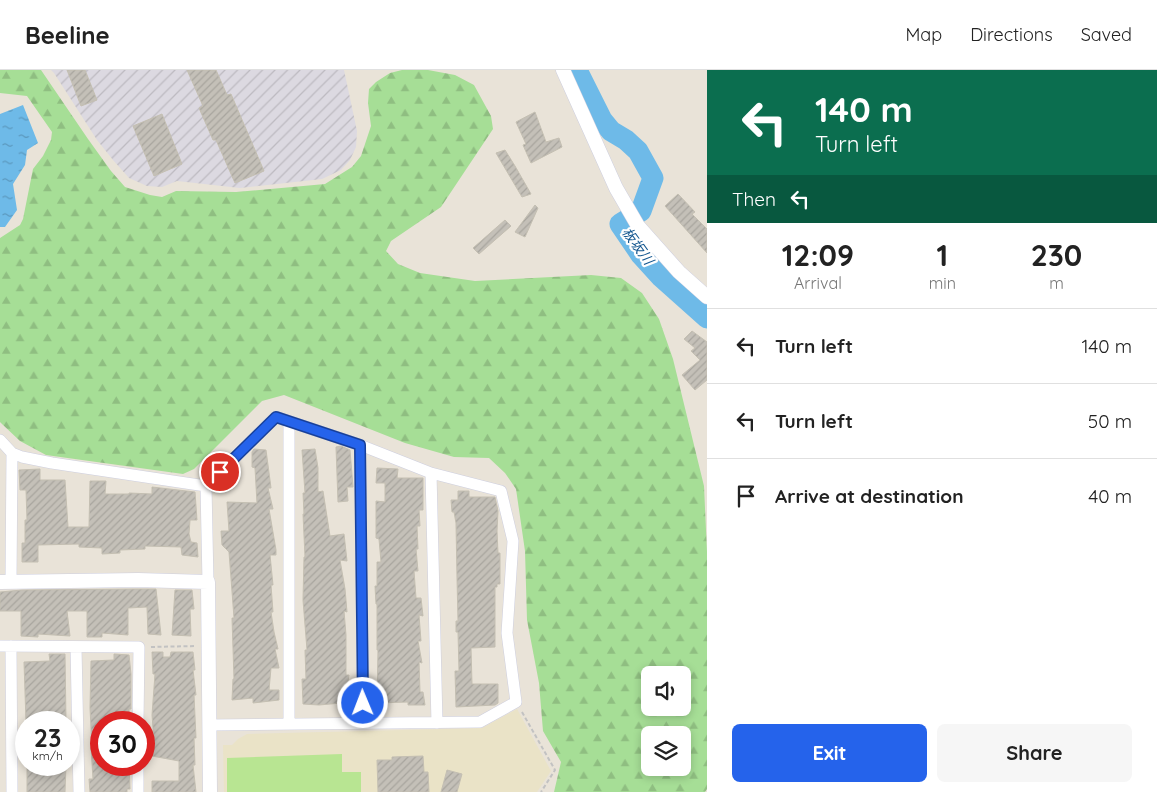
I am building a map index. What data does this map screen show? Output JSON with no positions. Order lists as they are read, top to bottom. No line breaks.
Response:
{"water":["板坂川"],"page":{"header":"Beeline","nav":["Map","Directions","Saved"],"turn":["140 m","Turn left"],"then":"Then","eta":["12:09","Arrival","1","min","230","m"],"list":[{"name":"Turn left","value":"140 m"},{"name":"Turn left","value":"50 m"},{"name":"Arrive at destination","value":"40 m"}],"speed":"23 km/h","limit":"30","buttons":["Exit","Share"]}}
